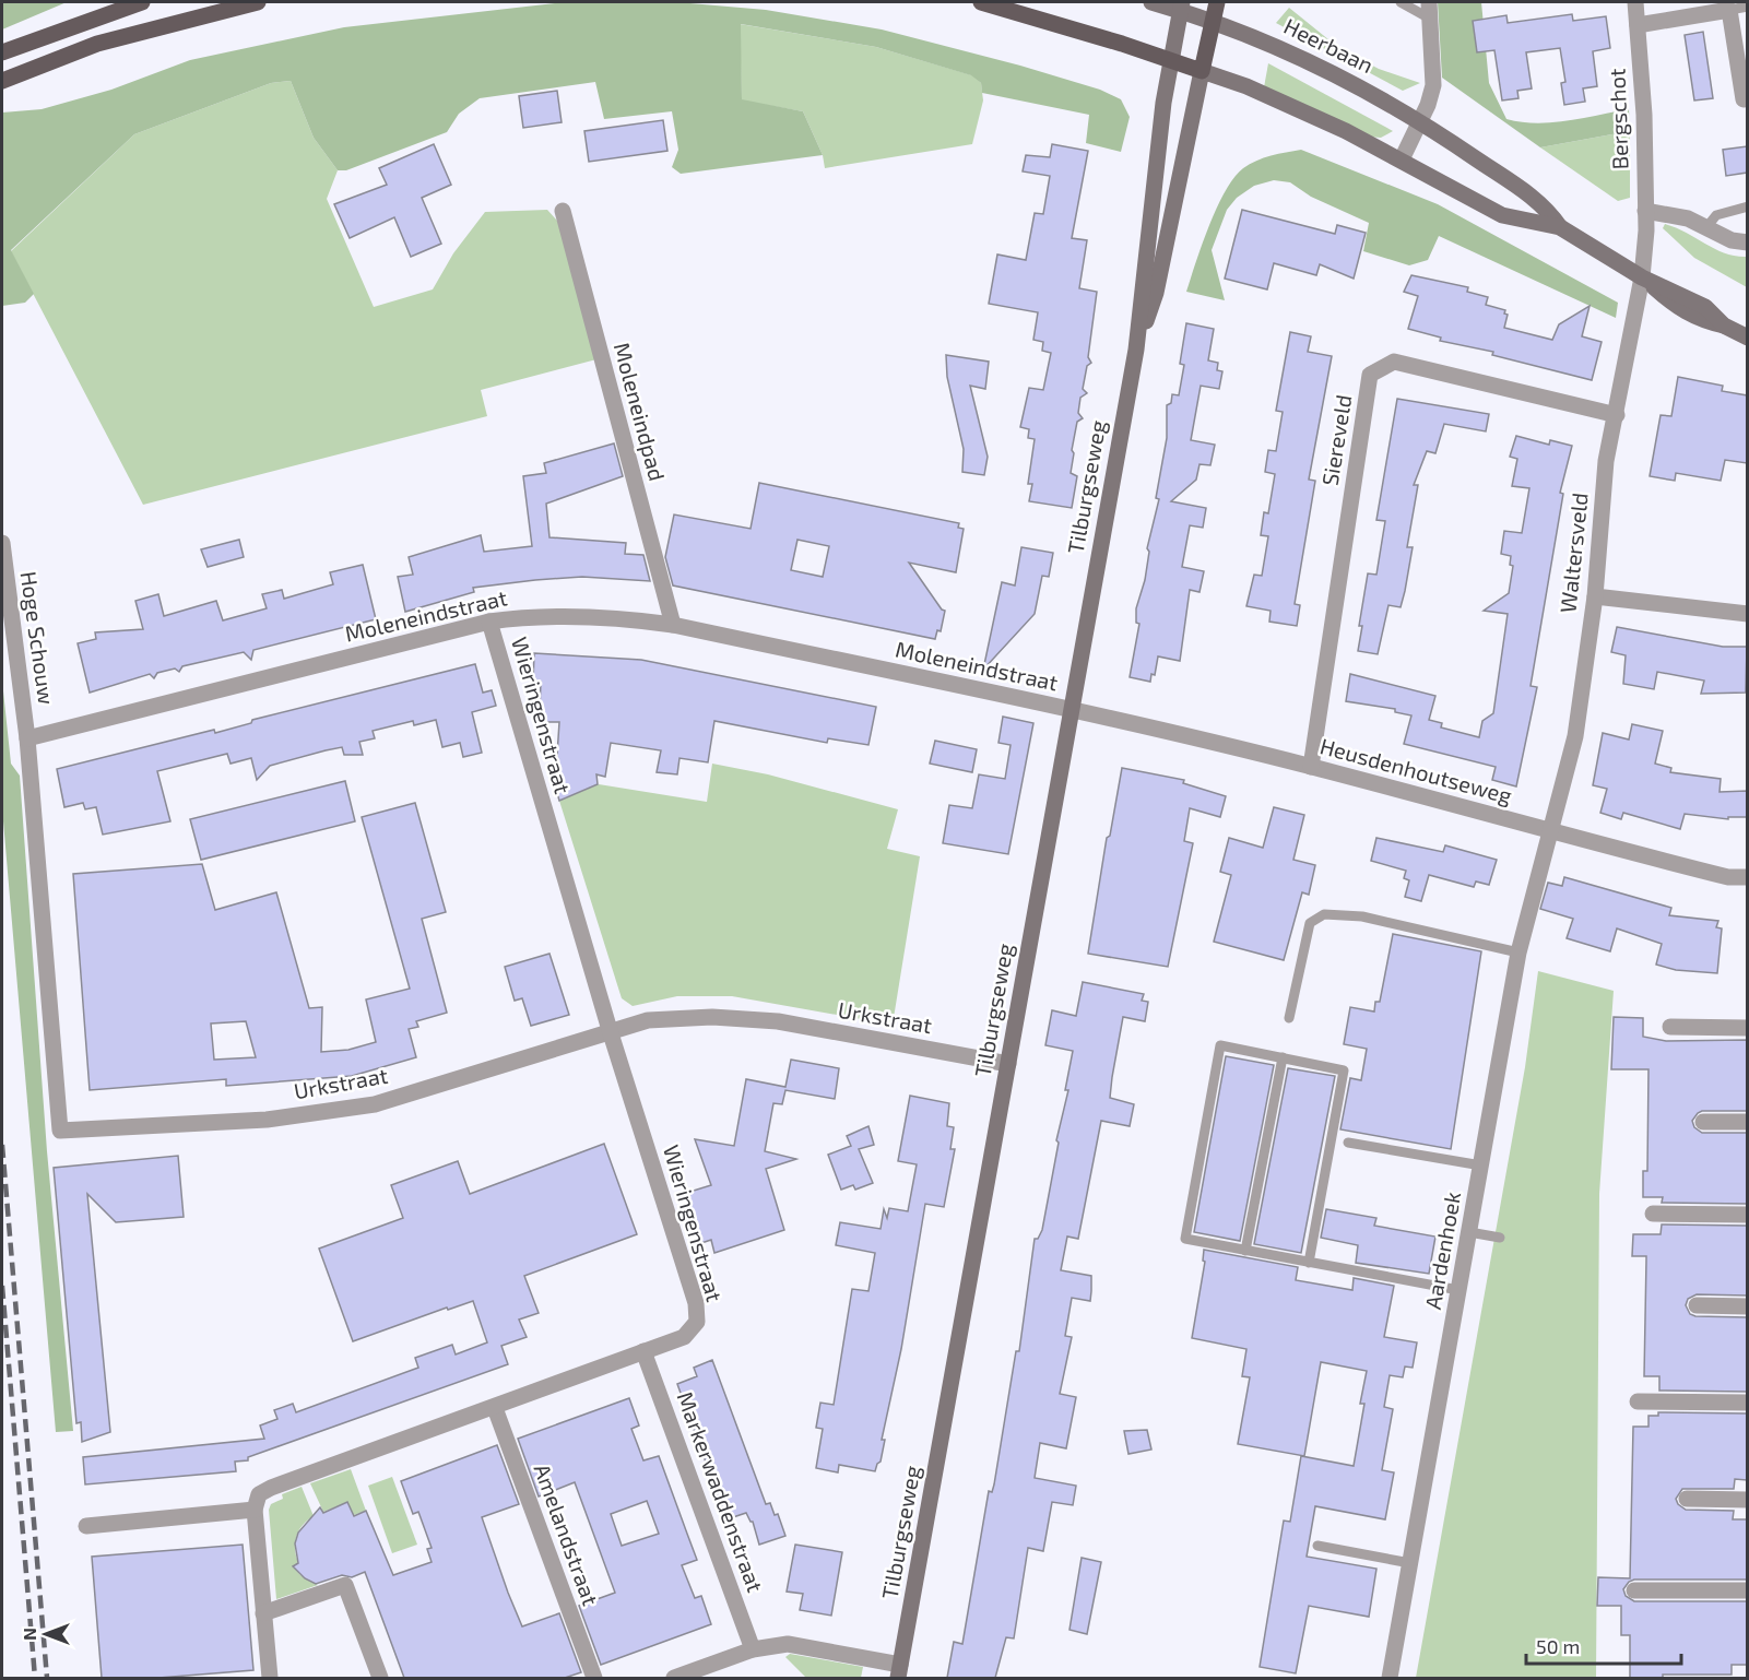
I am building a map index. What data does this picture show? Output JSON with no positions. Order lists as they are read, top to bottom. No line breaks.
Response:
{"streets":{"main road":["Heerbaan","Tilburgseweg"],"street":["Bergschot","Moleneindpad","Siereveld","Waltersveld","Moleneindstraat","Hoge Schouw","Wieringenstraat","Heusdenhoutseweg","Urkstraat","Aardenhoek","Markerwaddenstraat","Amelandstraat"]},"crossings":[["Heerbaan","Bergschot"],["Heerbaan","Tilburgseweg"],["Heerbaan","Waltersveld"],["Bergschot","Waltersveld"],["Moleneindpad","Moleneindstraat"],["Siereveld","Waltersveld"],["Siereveld","Heusdenhoutseweg"],["Tilburgseweg","Moleneindstraat"],["Tilburgseweg","Heusdenhoutseweg"],["Tilburgseweg","Urkstraat"],["Waltersveld","Heusdenhoutseweg"],["Waltersveld","Aardenhoek"],["Moleneindstraat","Hoge Schouw"],["Moleneindstraat","Wieringenstraat"],["Moleneindstraat","Heusdenhoutseweg"],["Moleneindstraat","Urkstraat"],["Hoge Schouw","Urkstraat"],["Wieringenstraat","Urkstraat"],["Wieringenstraat","Markerwaddenstraat"],["Wieringenstraat","Amelandstraat"],["Heusdenhoutseweg","Aardenhoek"]],"scale_bar":"50 m","north":"left"}
